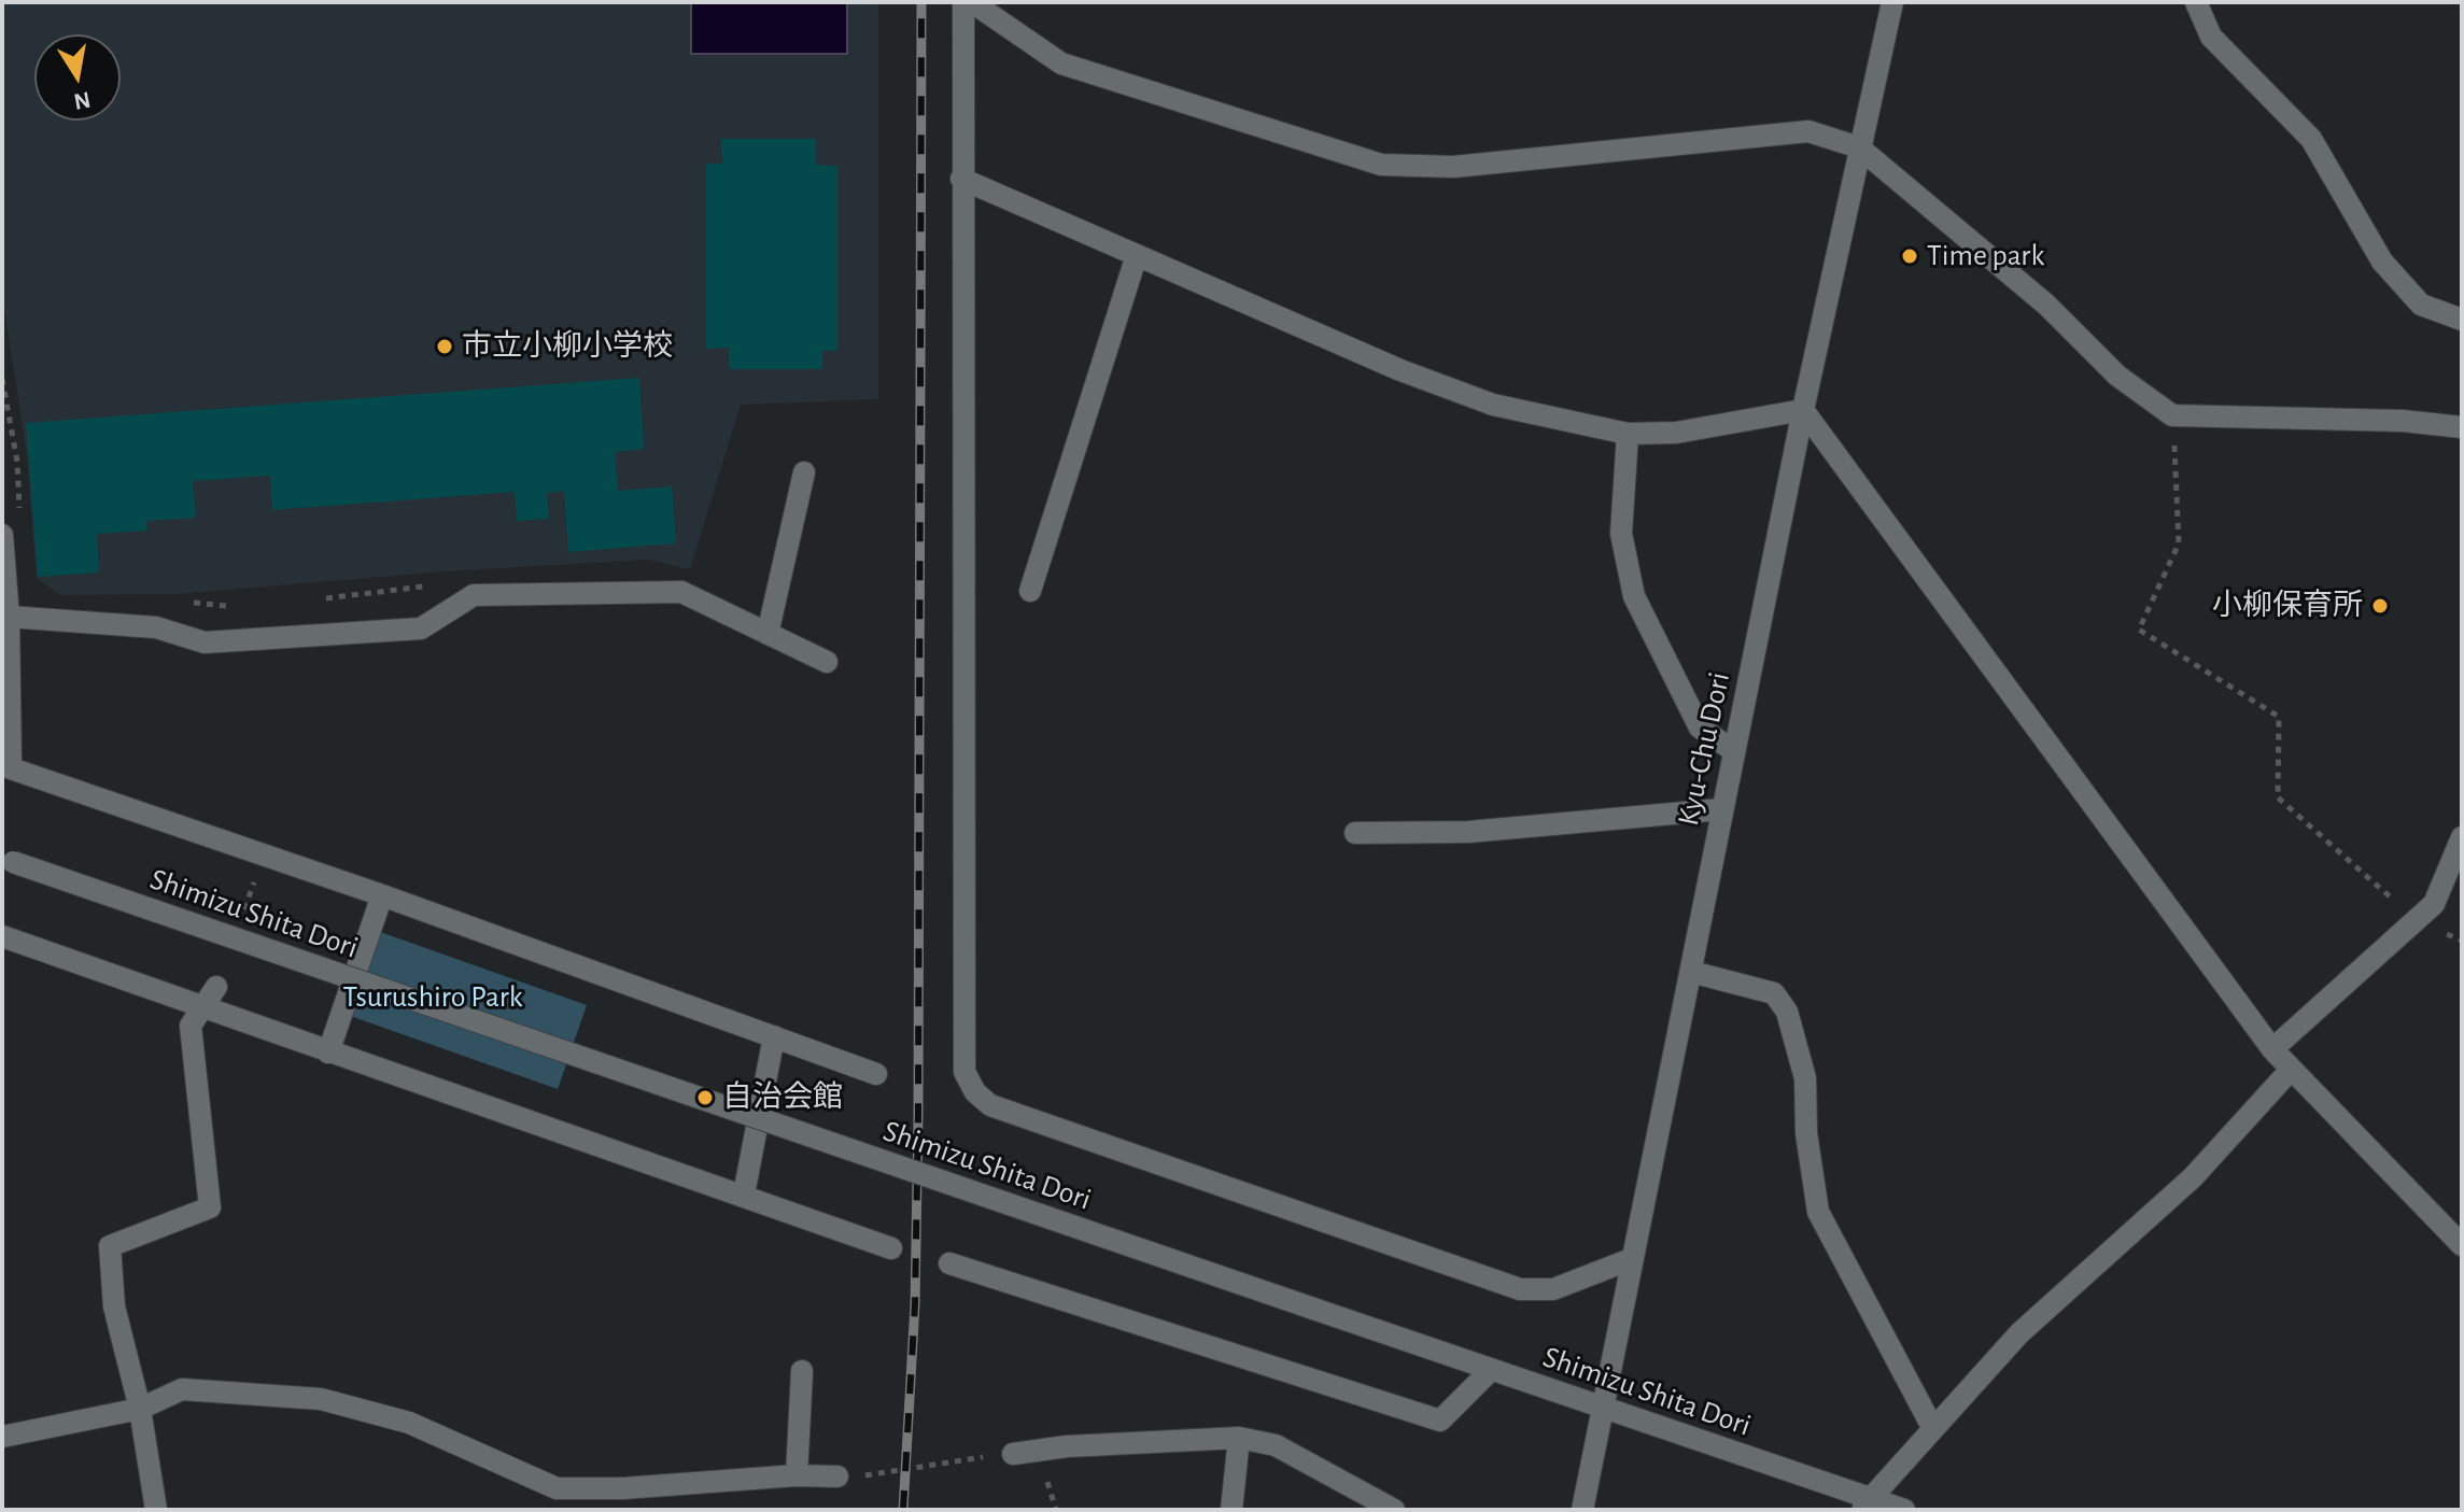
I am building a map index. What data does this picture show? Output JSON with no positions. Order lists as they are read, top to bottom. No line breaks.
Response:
{"streets":{"street":["Kyu-Chu Dori","Shimizu Shita Dori"]},"crossings":[["Kyu-Chu Dori","Shimizu Shita Dori"]],"parks":["Tsurushiro Park"],"places":["Time park","市立小柳小学校","小柳保育所","自治会館"],"north":"bottom"}
